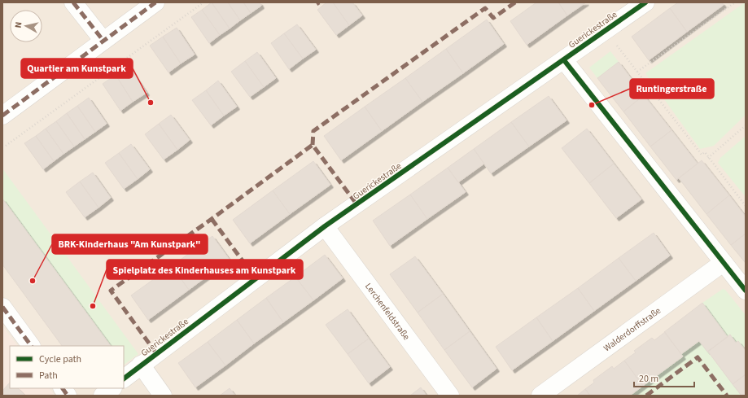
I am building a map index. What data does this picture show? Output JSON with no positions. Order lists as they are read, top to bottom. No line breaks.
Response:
{"streets":{"street":["Guerickestraße","Lerchenfeldstraße","Walderdorffstraße"]},"crossings":[["Guerickestraße","Lerchenfeldstraße"]],"places":["Quartier am Kunstpark","Runtingerstraße","BRK-Kinderhaus \"Am Kunstpark\"","Spielplatz des Kinderhauses am Kunstpark"],"legend":["Cycle path","Path"],"scale_bar":"20 m","north":"left"}
